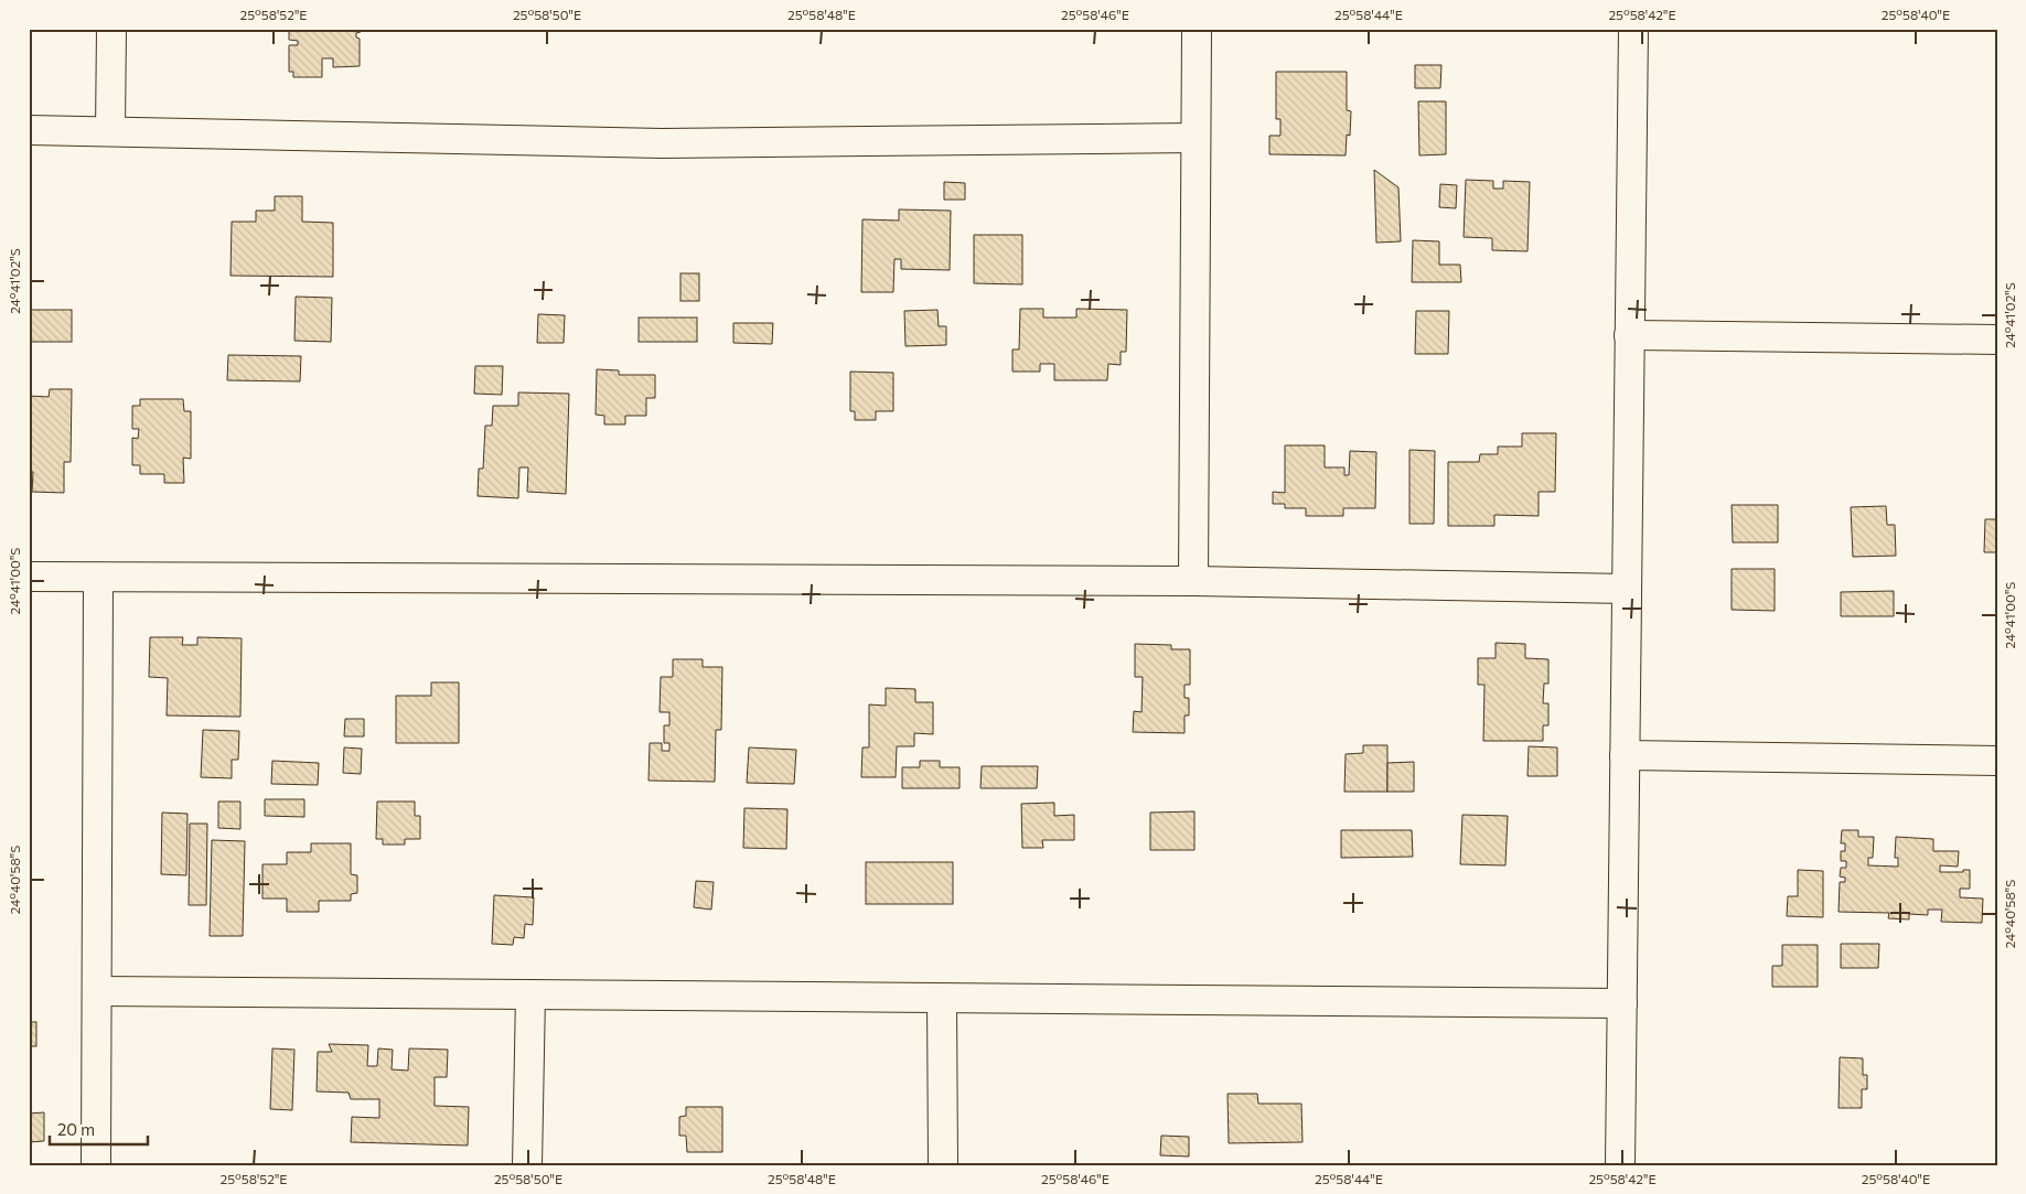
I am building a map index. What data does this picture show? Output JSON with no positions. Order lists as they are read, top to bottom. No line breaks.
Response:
{"scale_bar":"20 m","coordinates":["25°58'52\"E","25°58'50\"E","25°58'48\"E","25°58'46\"E","25°58'44\"E","25°58'42\"E","25°58'40\"E","24°41'02\"S","24°41'00\"S","24°40'58\"S"]}
